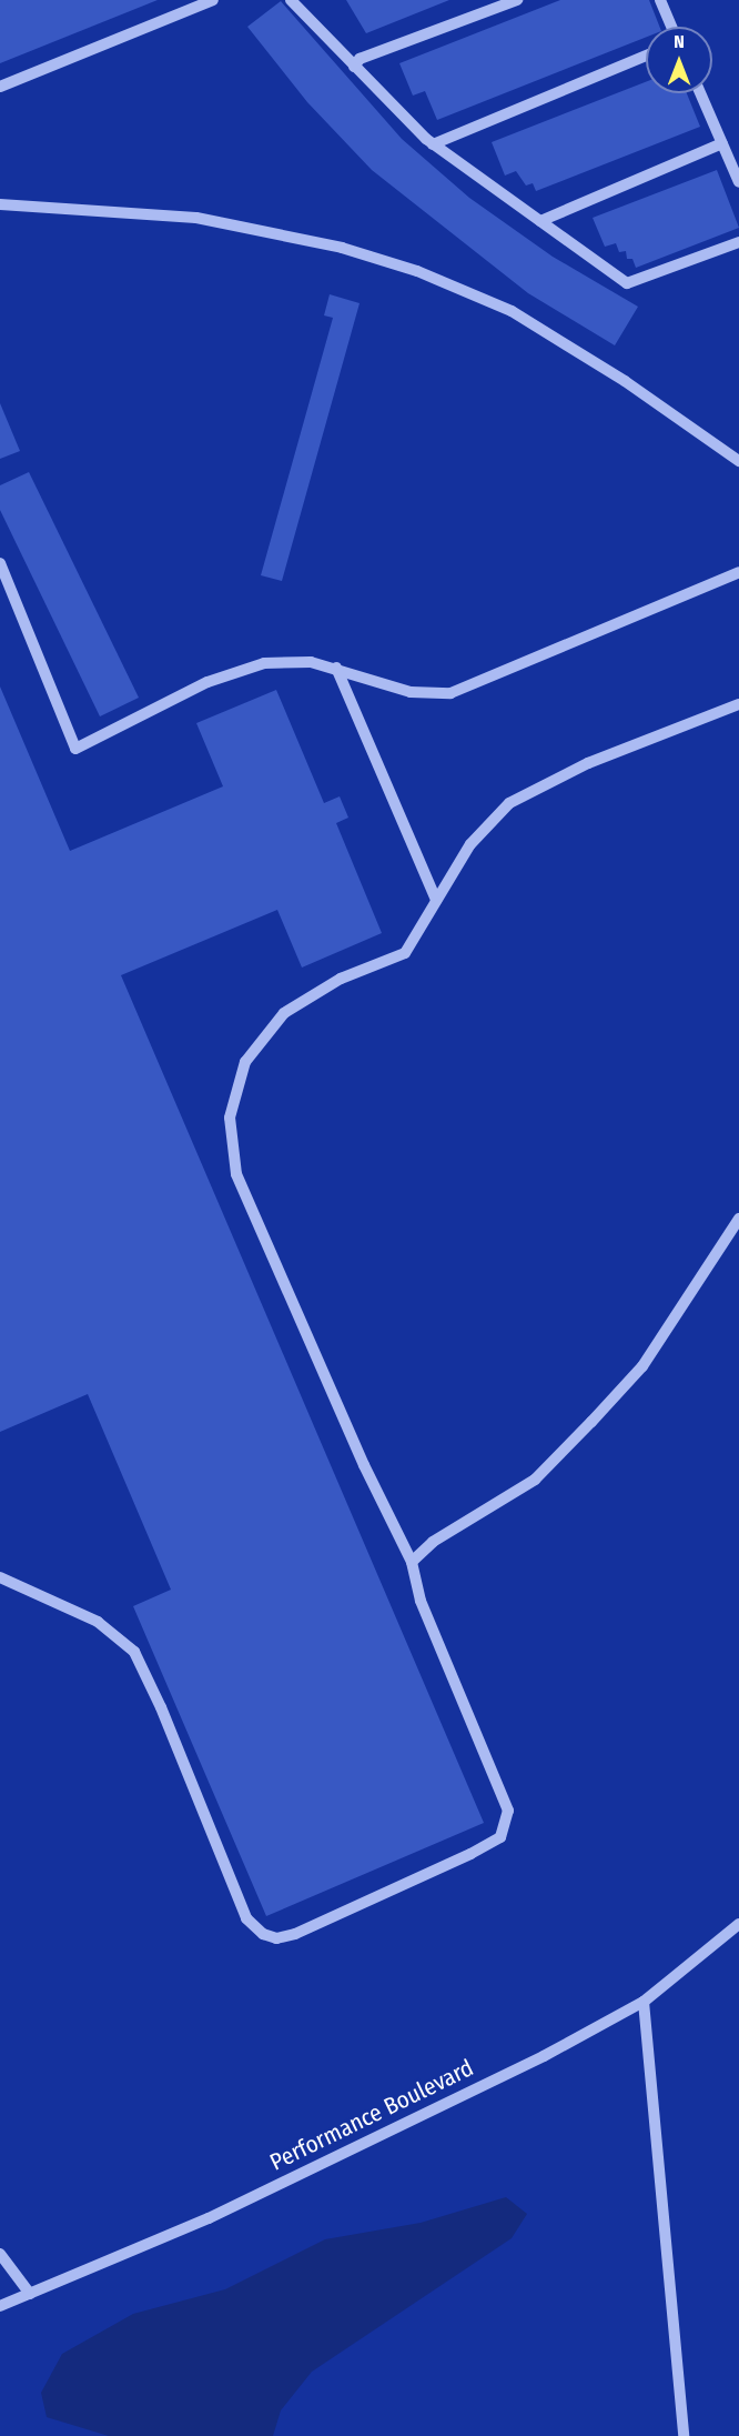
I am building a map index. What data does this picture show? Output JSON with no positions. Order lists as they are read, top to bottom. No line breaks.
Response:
{"streets":{"street":["Performance Boulevard"]},"north":"top"}
